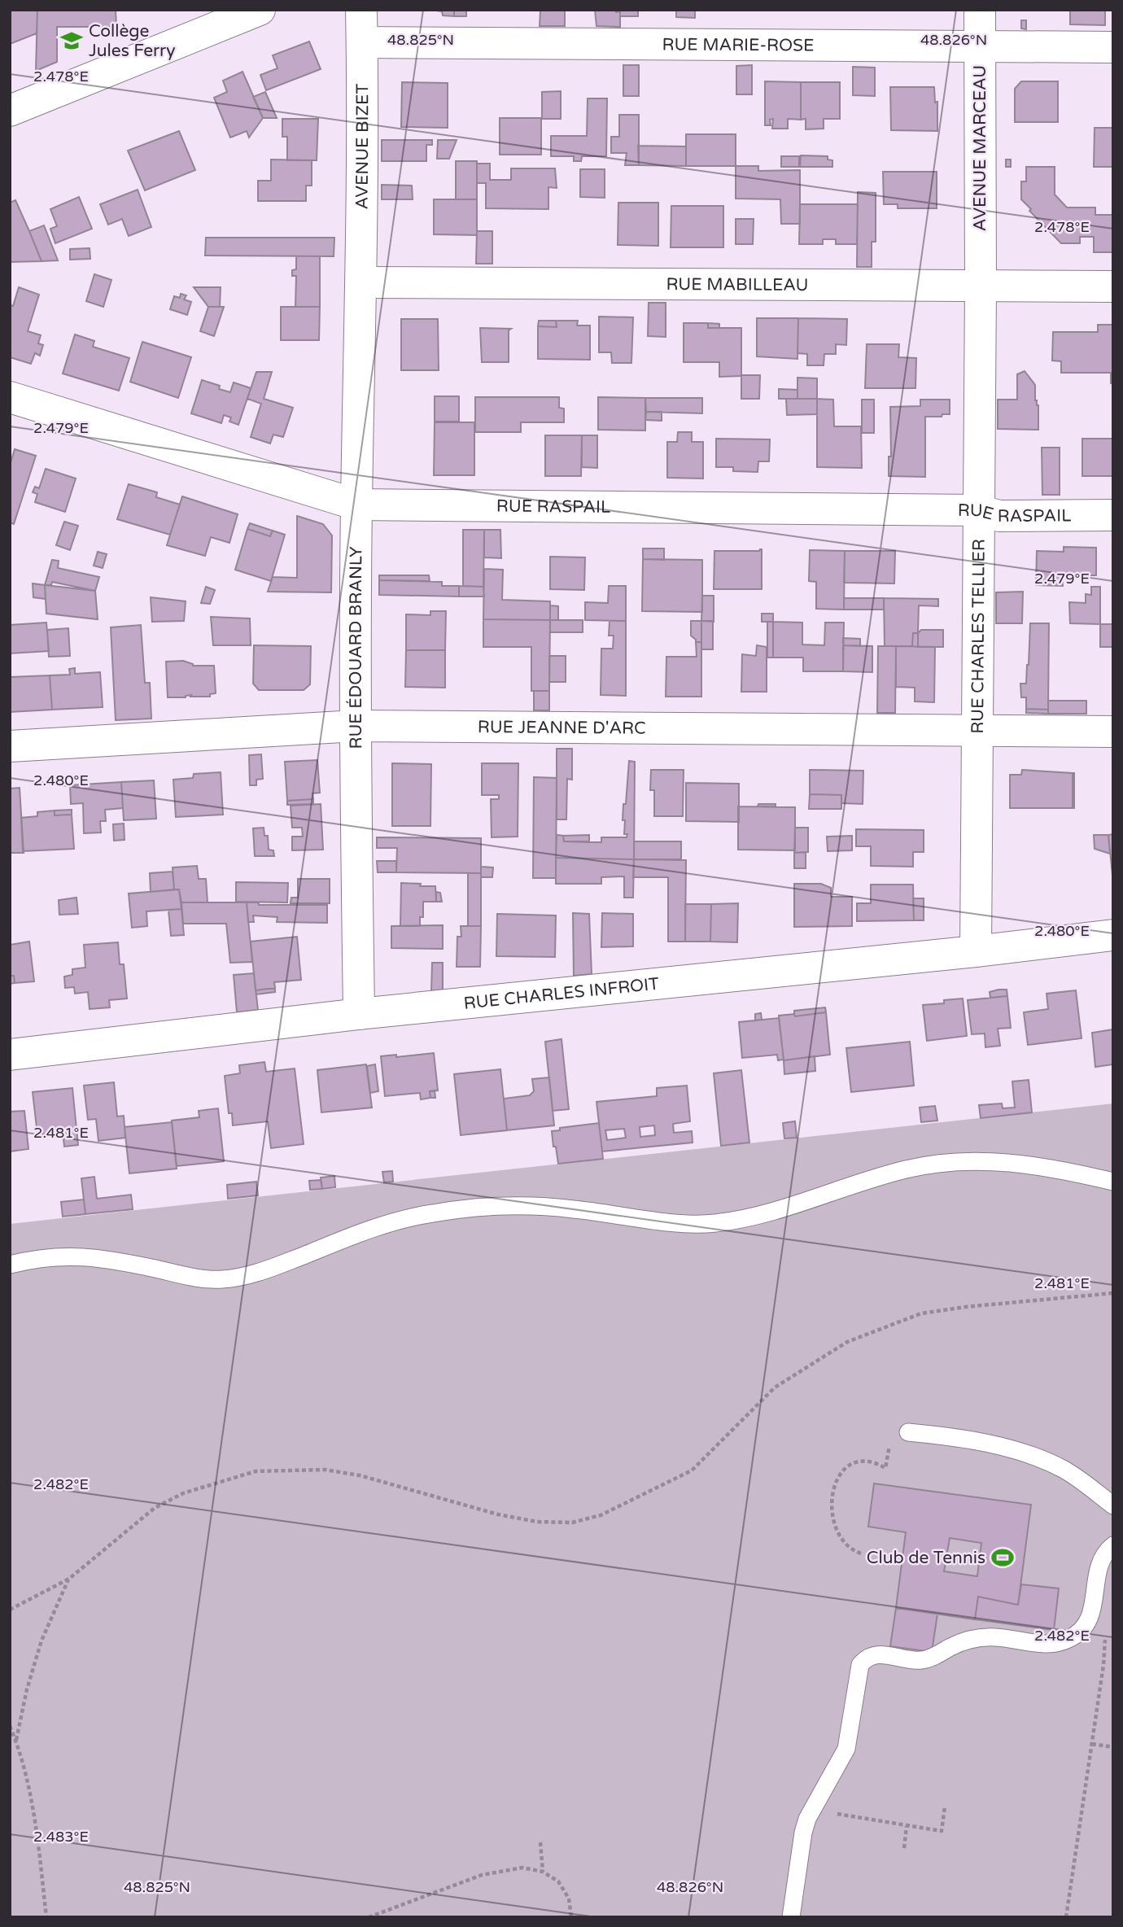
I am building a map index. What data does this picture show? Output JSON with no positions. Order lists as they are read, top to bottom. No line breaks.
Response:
{"streets":{"street":["RUE MARIE-ROSE","AVENUE BIZET","AVENUE MARCEAU","RUE MABILLEAU","RUE RASPAIL","RUE CHARLES TELLIER","RUE ÉDOUARD BRANLY","RUE JEANNE D'ARC","RUE CHARLES INFROIT"]},"crossings":[["RUE MARIE-ROSE","AVENUE BIZET"],["RUE MARIE-ROSE","AVENUE MARCEAU"],["AVENUE BIZET","RUE MABILLEAU"],["AVENUE BIZET","RUE ÉDOUARD BRANLY"],["AVENUE MARCEAU","RUE MABILLEAU"],["AVENUE MARCEAU","RUE CHARLES TELLIER"],["RUE MABILLEAU","RUE CHARLES TELLIER"],["RUE MABILLEAU","RUE ÉDOUARD BRANLY"],["RUE RASPAIL","RUE CHARLES TELLIER"],["RUE RASPAIL","RUE ÉDOUARD BRANLY"],["RUE CHARLES TELLIER","RUE JEANNE D'ARC"],["RUE CHARLES TELLIER","RUE CHARLES INFROIT"],["RUE ÉDOUARD BRANLY","RUE JEANNE D'ARC"],["RUE ÉDOUARD BRANLY","RUE CHARLES INFROIT"]],"places":{"school or university":["Collège Jules Ferry"],"sports":["Club de Tennis"]},"coordinates":["48.825°N","48.826°N","2.478°E","2.479°E","2.480°E","2.481°E","2.482°E","2.483°E"]}
